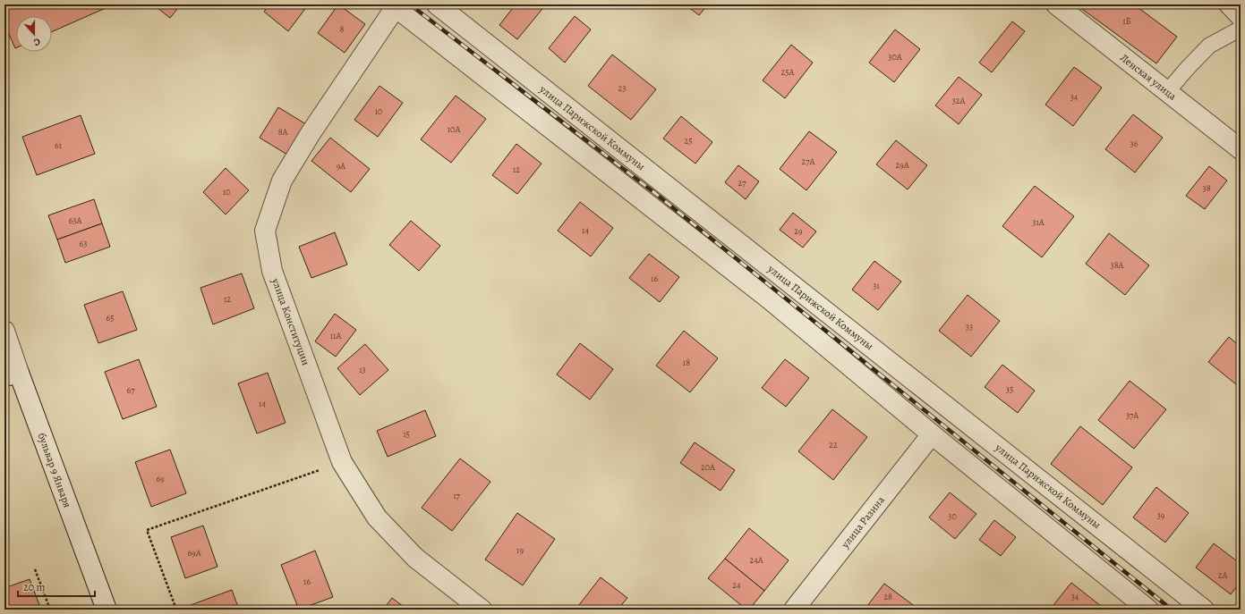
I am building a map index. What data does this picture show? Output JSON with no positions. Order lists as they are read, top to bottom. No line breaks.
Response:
{"streets":{"street":["Ленская улица","улица Парижской Коммуны","улица Конституции","бульвар 9 Января","улица Разина"]},"house_numbers":["1Б","8","30А","25А","23","34","32А","10","10А","8А","25","36","61","27А","29А","9А","12","27","38","10","63А","31А","14","29","63","38А","16","31","12","65","33","11А","18","13","35","67","14","37А","15","22","20А","69","17","39","30","19","69А","24А","2А","16","24","28","34"],"scale_bar":"20 m","north":"bottom"}
